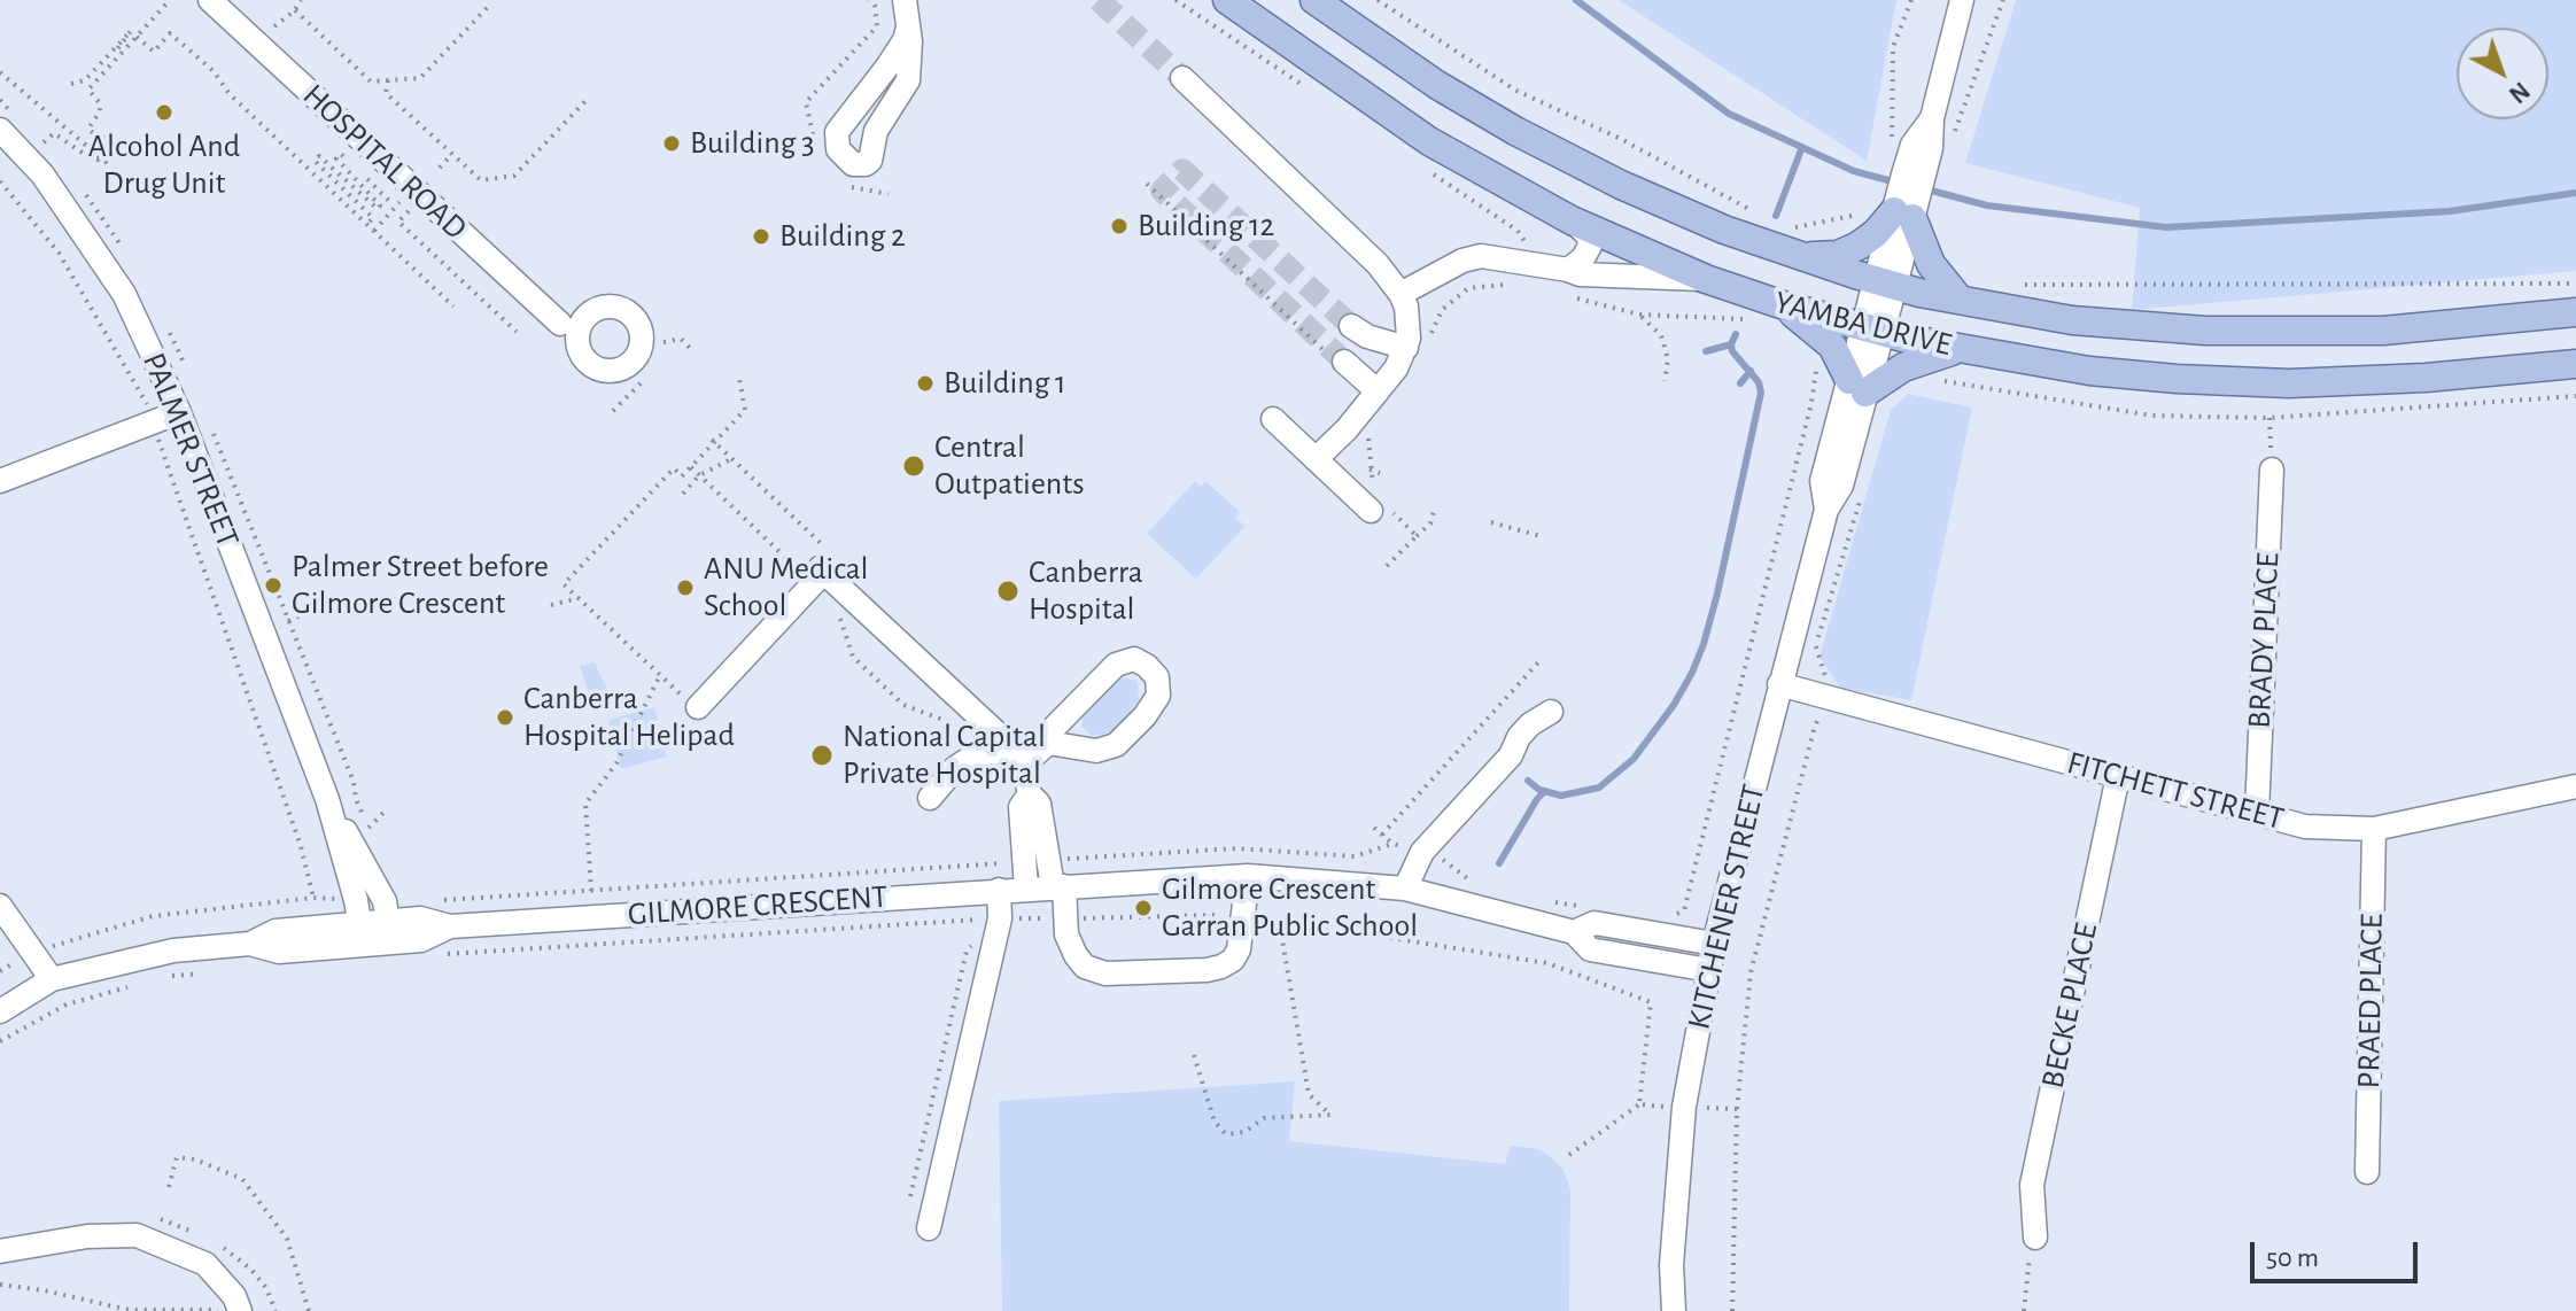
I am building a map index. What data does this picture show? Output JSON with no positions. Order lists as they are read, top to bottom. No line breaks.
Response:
{"streets":{"main road":["YAMBA DRIVE"],"street":["HOSPITAL ROAD","PALMER STREET","BRADY PLACE","FITCHETT STREET","GILMORE CRESCENT","KITCHENER STREET","PRAED PLACE","BECKE PLACE"]},"crossings":[["YAMBA DRIVE","KITCHENER STREET"],["PALMER STREET","GILMORE CRESCENT"],["BRADY PLACE","FITCHETT STREET"],["FITCHETT STREET","KITCHENER STREET"],["FITCHETT STREET","PRAED PLACE"],["FITCHETT STREET","BECKE PLACE"],["GILMORE CRESCENT","KITCHENER STREET"]],"places":["Alcohol And Drug Unit","Building 3","Building 12","Building 2","Building 1","Central Outpatients","Palmer Street before Gilmore Crescent","ANU Medical School","Canberra Hospital","Canberra Hospital Helipad","National Capital Private Hospital","Gilmore Crescent Garran Public School"],"scale_bar":"50 m","north":"bottom right"}
